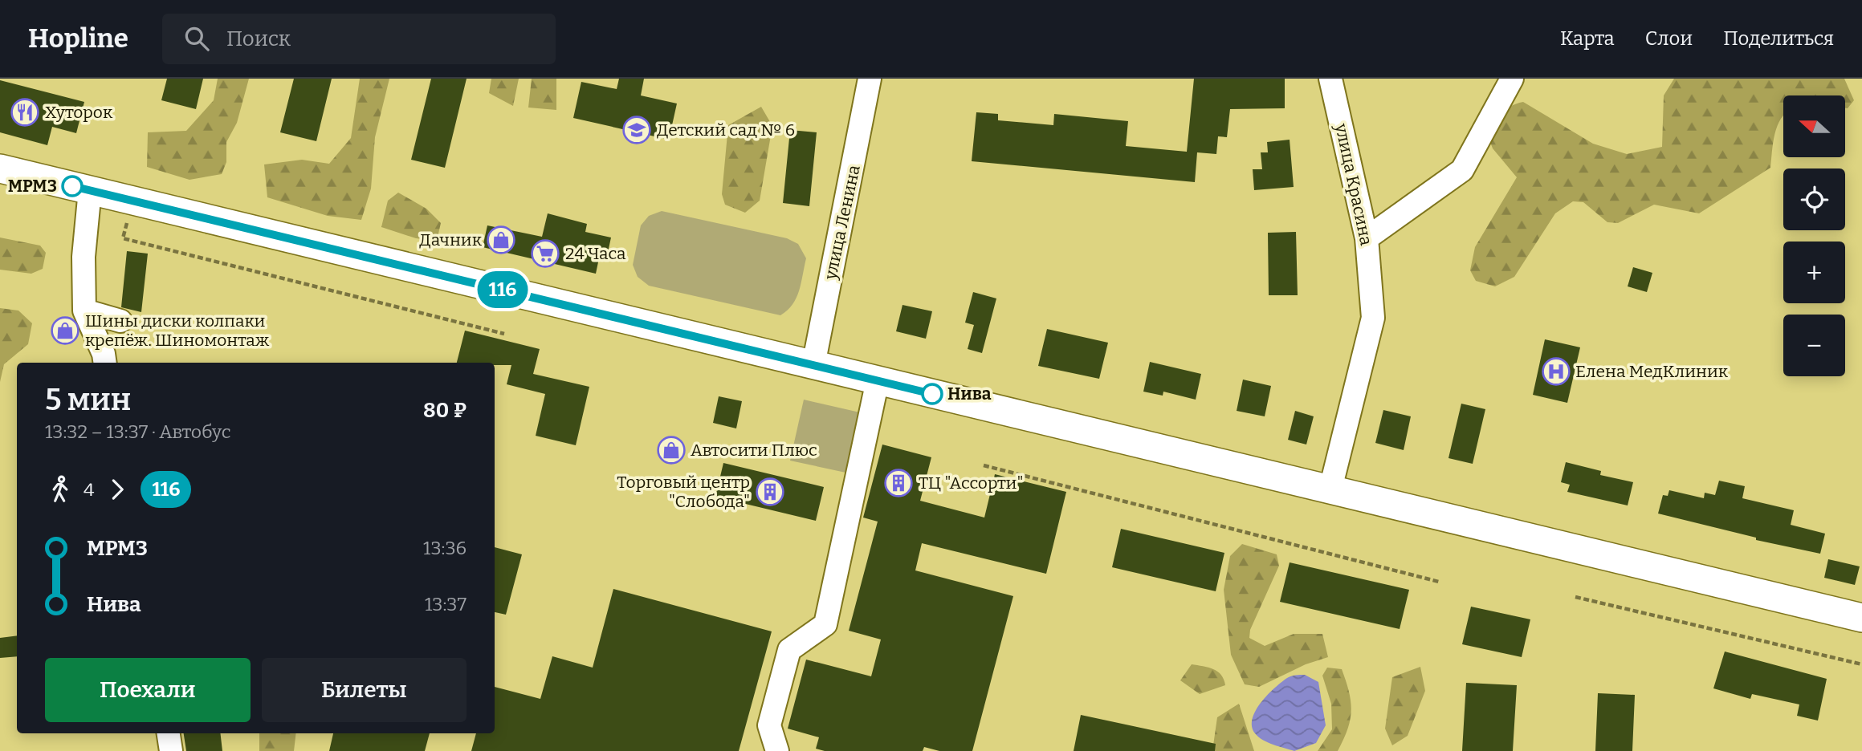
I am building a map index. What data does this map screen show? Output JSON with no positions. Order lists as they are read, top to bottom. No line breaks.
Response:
{"streets":{"street":["улица Красина","улица Ленина"]},"places":{"restaurant":["Хуторок"],"school or university":["Детский сад № 6"],"other":["МРМЗ","Нива"],"shop":["Дачник","Шины диски колпаки крепёж. Шиномонтаж","Автосити Плюс"],"supermarket":["24 Часа"],"hospital":["Елена МедКлиник"],"building":["ТЦ \"Ассорти\"","Торговый центр \"Слобода\""]},"lines":["bus line 116"],"north":"left","page":{"header":"Hopline","search":"Поиск","nav":["Карта","Слои","Поделиться"],"on_map":"116","map_buttons":["+","−"],"heading":["5 мин","13:32 – 13:37 · Автобус","80 ₽"],"legs":["4","116"],"list":[{"name":"МРМЗ","value":"13:36"},{"name":"Нива","value":"13:37"}],"buttons":["Поехали","Билеты"]}}
